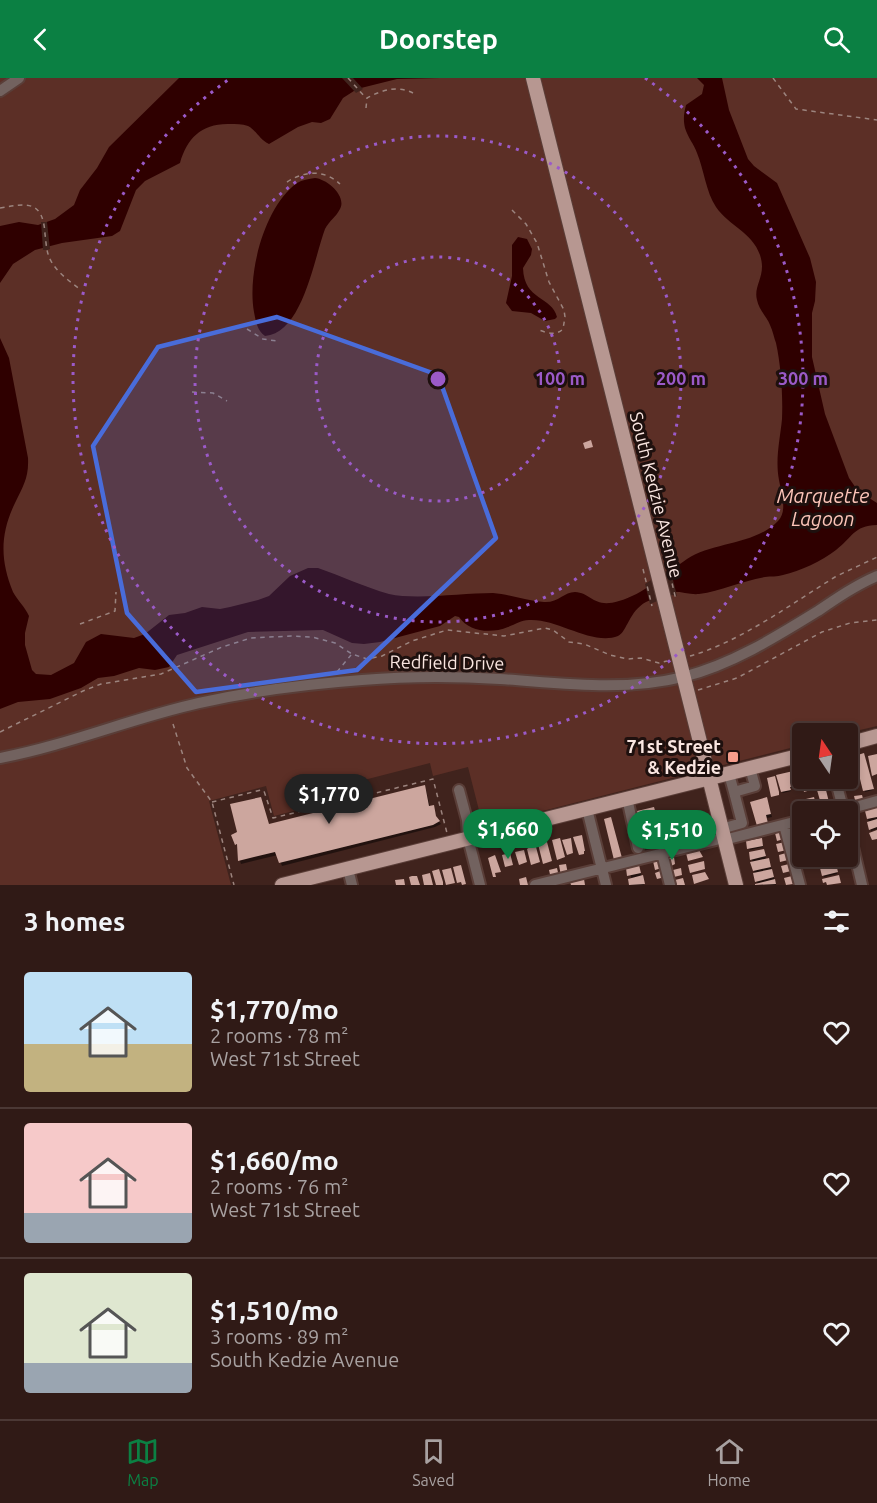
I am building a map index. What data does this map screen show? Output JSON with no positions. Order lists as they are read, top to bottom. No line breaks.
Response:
{"streets":{"main road":["South Kedzie Avenue"],"street":["Redfield Drive"]},"crossings":[["South Kedzie Avenue","Redfield Drive"]],"water":["Marquette Lagoon"],"places":{"transit":["71st Street & Kedzie"]},"north":"top","page":{"header":"Doorstep","price":["$1,770","$1,660","$1,510"],"heading":"3 homes","list":[{"name":"$1,770/mo","note":"2 rooms · 78 m² · West 71st Street"},{"name":"$1,660/mo","note":"2 rooms · 76 m² · West 71st Street"},{"name":"$1,510/mo","note":"3 rooms · 89 m² · South Kedzie Avenue"}],"tabs":["Map","Saved","Home"]},"rings":["100 m","200 m","300 m"]}
